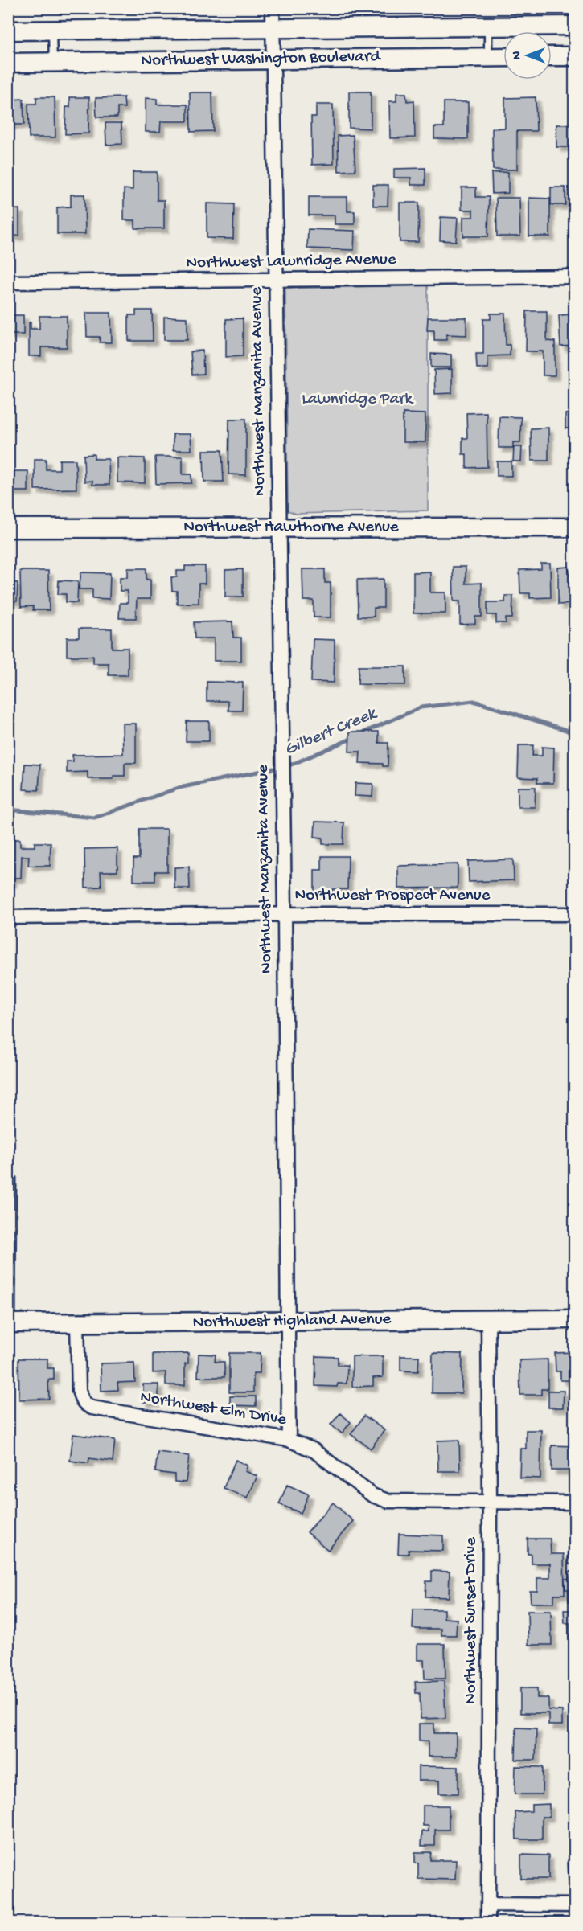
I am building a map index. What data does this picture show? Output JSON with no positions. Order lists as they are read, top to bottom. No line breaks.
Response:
{"streets":{"street":["Northwest Washington Boulevard","Northwest Lawnridge Avenue","Northwest Manzanita Avenue","Northwest Hawthorne Avenue","Northwest Prospect Avenue","Northwest Highland Avenue","Northwest Elm Drive","Northwest Sunset Drive"]},"crossings":[["Northwest Washington Boulevard","Northwest Manzanita Avenue"],["Northwest Lawnridge Avenue","Northwest Manzanita Avenue"],["Northwest Manzanita Avenue","Northwest Hawthorne Avenue"],["Northwest Manzanita Avenue","Northwest Prospect Avenue"],["Northwest Manzanita Avenue","Northwest Highland Avenue"],["Northwest Manzanita Avenue","Northwest Elm Drive"],["Northwest Highland Avenue","Northwest Elm Drive"],["Northwest Highland Avenue","Northwest Sunset Drive"],["Northwest Elm Drive","Northwest Sunset Drive"]],"water":["Gilbert Creek"],"parks":["Lawnridge Park"],"north":"left"}
